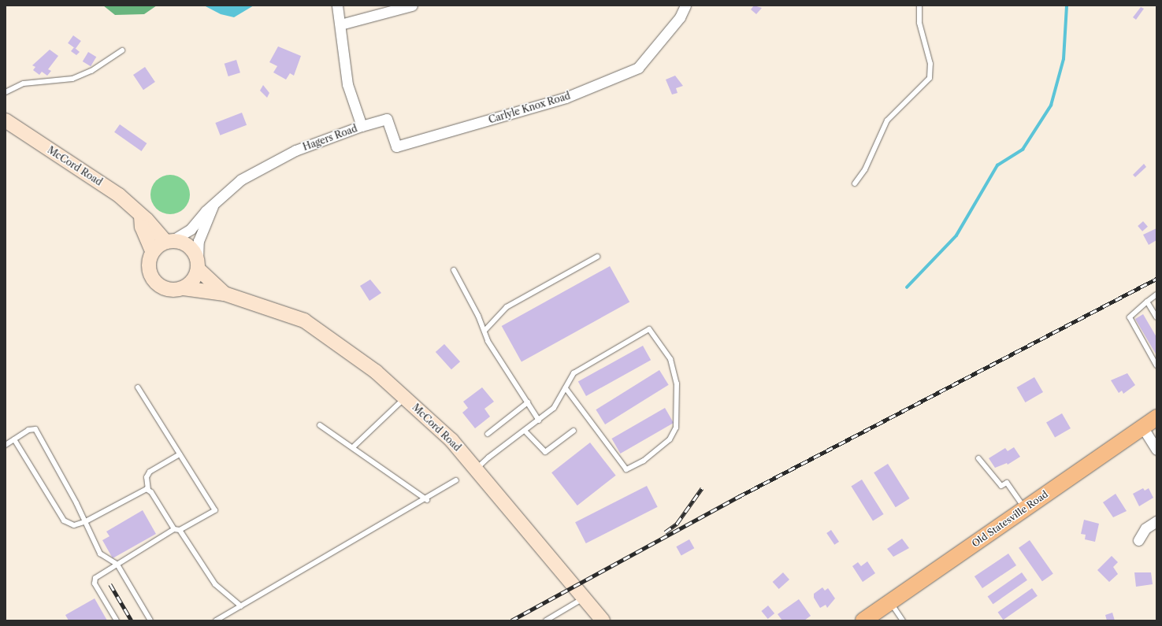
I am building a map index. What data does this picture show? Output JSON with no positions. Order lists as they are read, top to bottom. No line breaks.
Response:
{"streets":{"main road":["Old Statesville Road"],"street":["Carlyle Knox Road","Hagers Road","McCord Road"]},"crossings":[["Carlyle Knox Road","Hagers Road"],["Hagers Road","McCord Road"]]}
